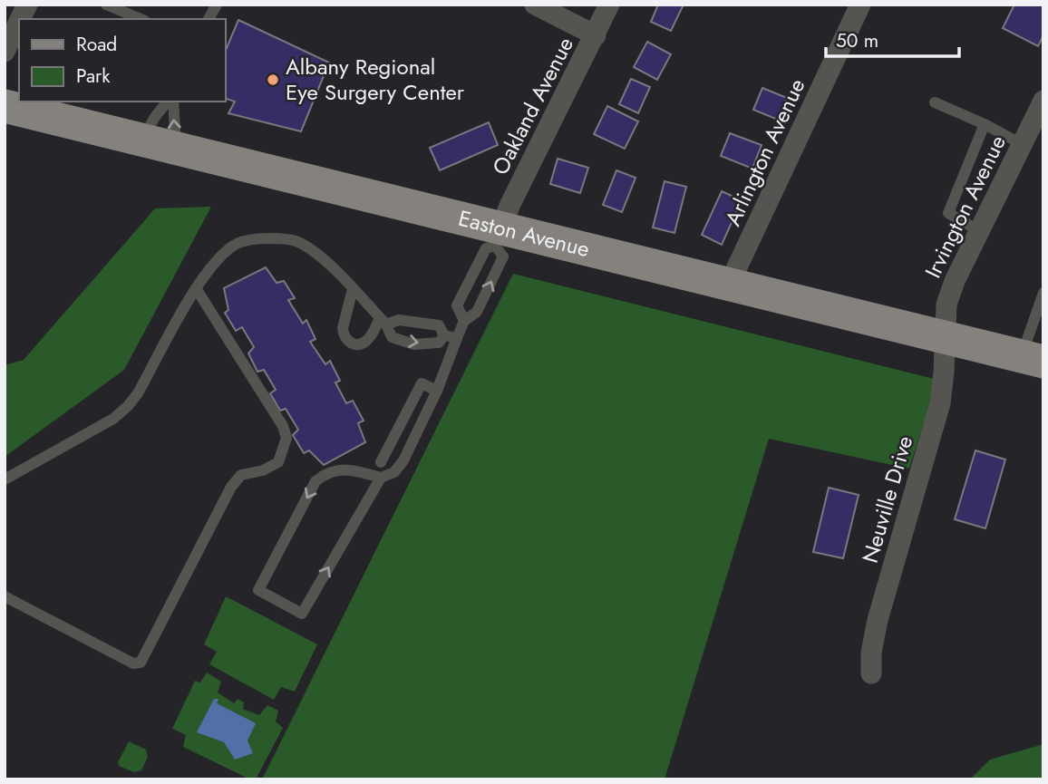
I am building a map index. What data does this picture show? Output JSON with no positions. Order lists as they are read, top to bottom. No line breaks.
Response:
{"streets":{"main road":["Easton Avenue"],"street":["Oakland Avenue","Arlington Avenue","Irvington Avenue","Neuville Drive"]},"crossings":[["Oakland Avenue","Easton Avenue"],["Arlington Avenue","Easton Avenue"],["Irvington Avenue","Easton Avenue"],["Irvington Avenue","Neuville Drive"],["Easton Avenue","Neuville Drive"]],"places":["Albany Regional Eye Surgery Center"],"legend":["Road","Park"],"scale_bar":"50 m"}
